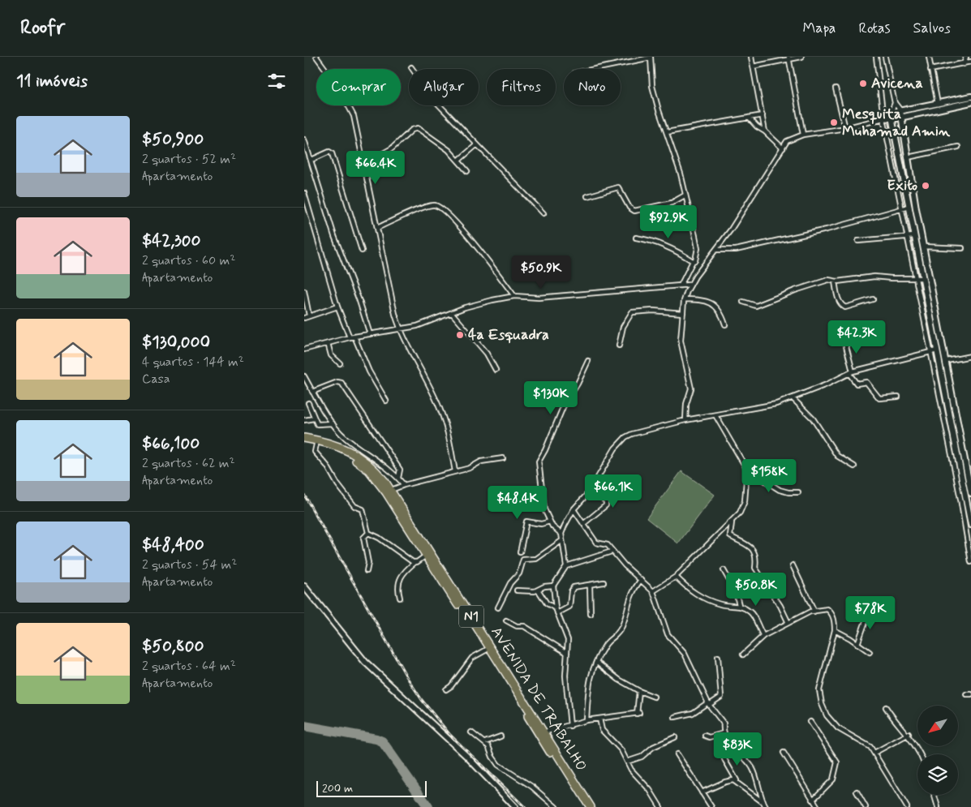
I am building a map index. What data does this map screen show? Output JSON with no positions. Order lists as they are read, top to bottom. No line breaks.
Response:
{"streets":{"highway":["N1","AVENIDA DE TRABALHO"]},"crossings":[["N1","AVENIDA DE TRABALHO"]],"places":["Avicena","Mesquita Muhamad Amin","Exito","4a Esquadra"],"scale_bar":"200 m","north":"bottom left","page":{"header":"Roofr","nav":["Mapa","Rotas","Salvos"],"heading":"11 imóveis","chip":["Comprar","Alugar","Filtros","Novo"],"list":[{"name":"$50,900","note":"2 quartos · 52 m² · Apartamento"},{"name":"$42,300","note":"2 quartos · 60 m² · Apartamento"},{"name":"$130,000","note":"4 quartos · 144 m² · Casa"},{"name":"$66,100","note":"2 quartos · 62 m² · Apartamento"},{"name":"$48,400","note":"2 quartos · 54 m² · Apartamento"},{"name":"$50,800","note":"2 quartos · 64 m² · Apartamento"}],"price":["$66.4K","$92.9K","$50.9K","$42.3K","$130K","$158K","$66.1K","$48.4K","$50.8K","$78K","$83K"],"scale":"200 m"}}
